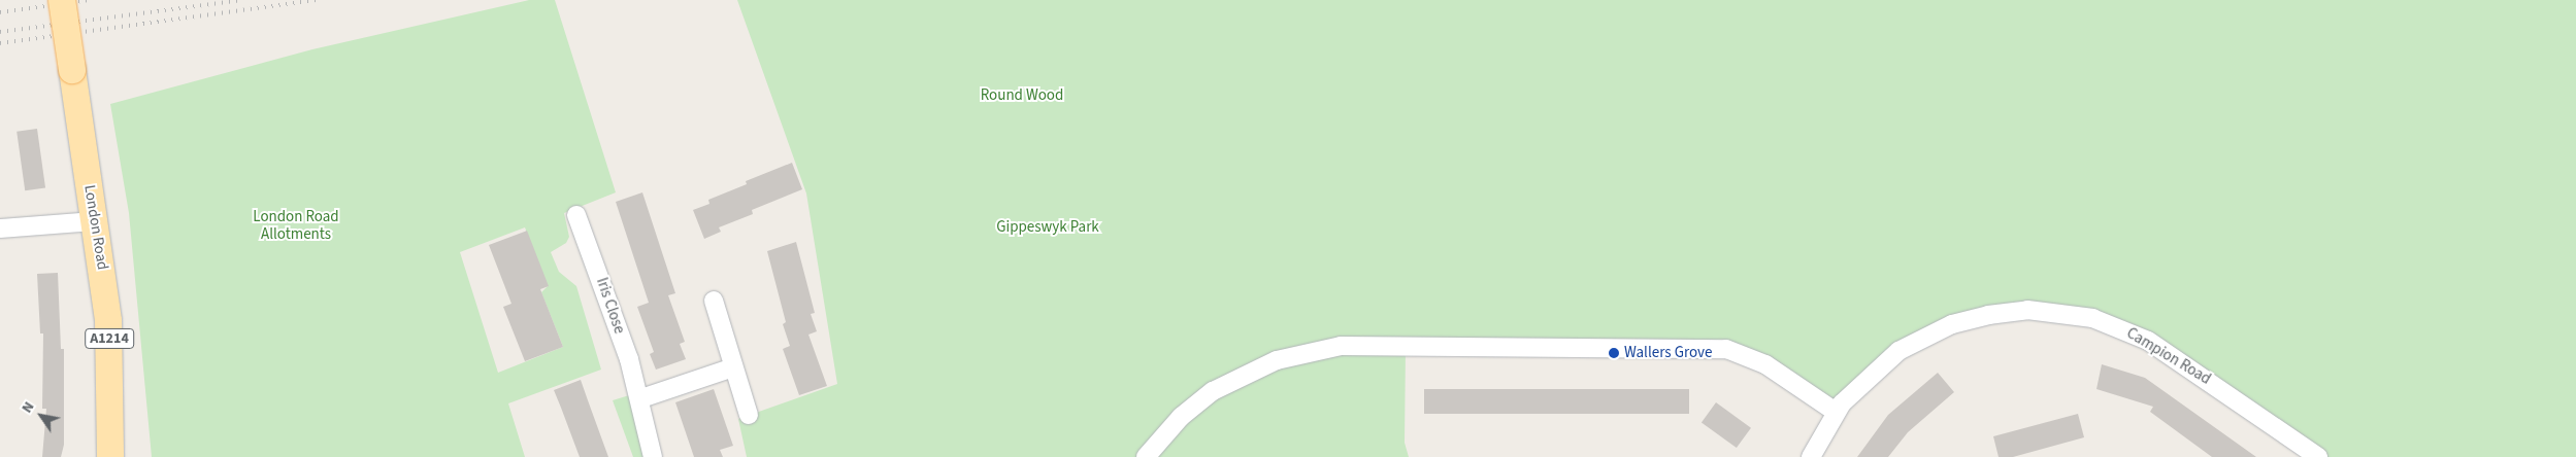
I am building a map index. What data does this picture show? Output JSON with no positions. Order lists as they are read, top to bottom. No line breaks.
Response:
{"streets":{"main road":["London Road","A1214"],"street":["Iris Close","Campion Road"]},"parks":["Round Wood","London Road Allotments","Gippeswyk Park"],"places":["Wallers Grove"],"north":"top left"}
